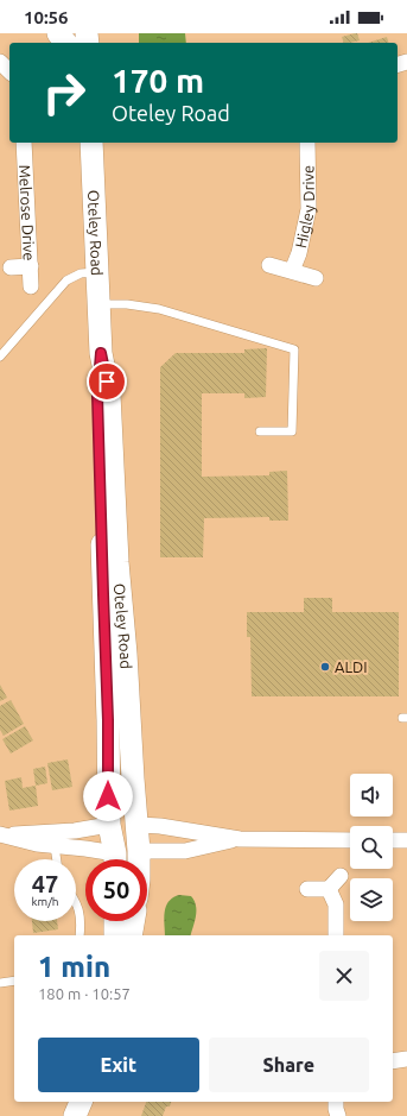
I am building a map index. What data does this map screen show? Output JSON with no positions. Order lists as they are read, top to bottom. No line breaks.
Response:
{"streets":{"main road":["Oteley Road"],"street":["Higley Drive","Melrose Drive"]},"places":["ALDI"],"page":{"status":"10:56","turn":["170 m","Oteley Road"],"speed":"47 km/h","limit":"50","heading":["1 min","180 m · 10:57"],"buttons":["Exit","Share"]}}
